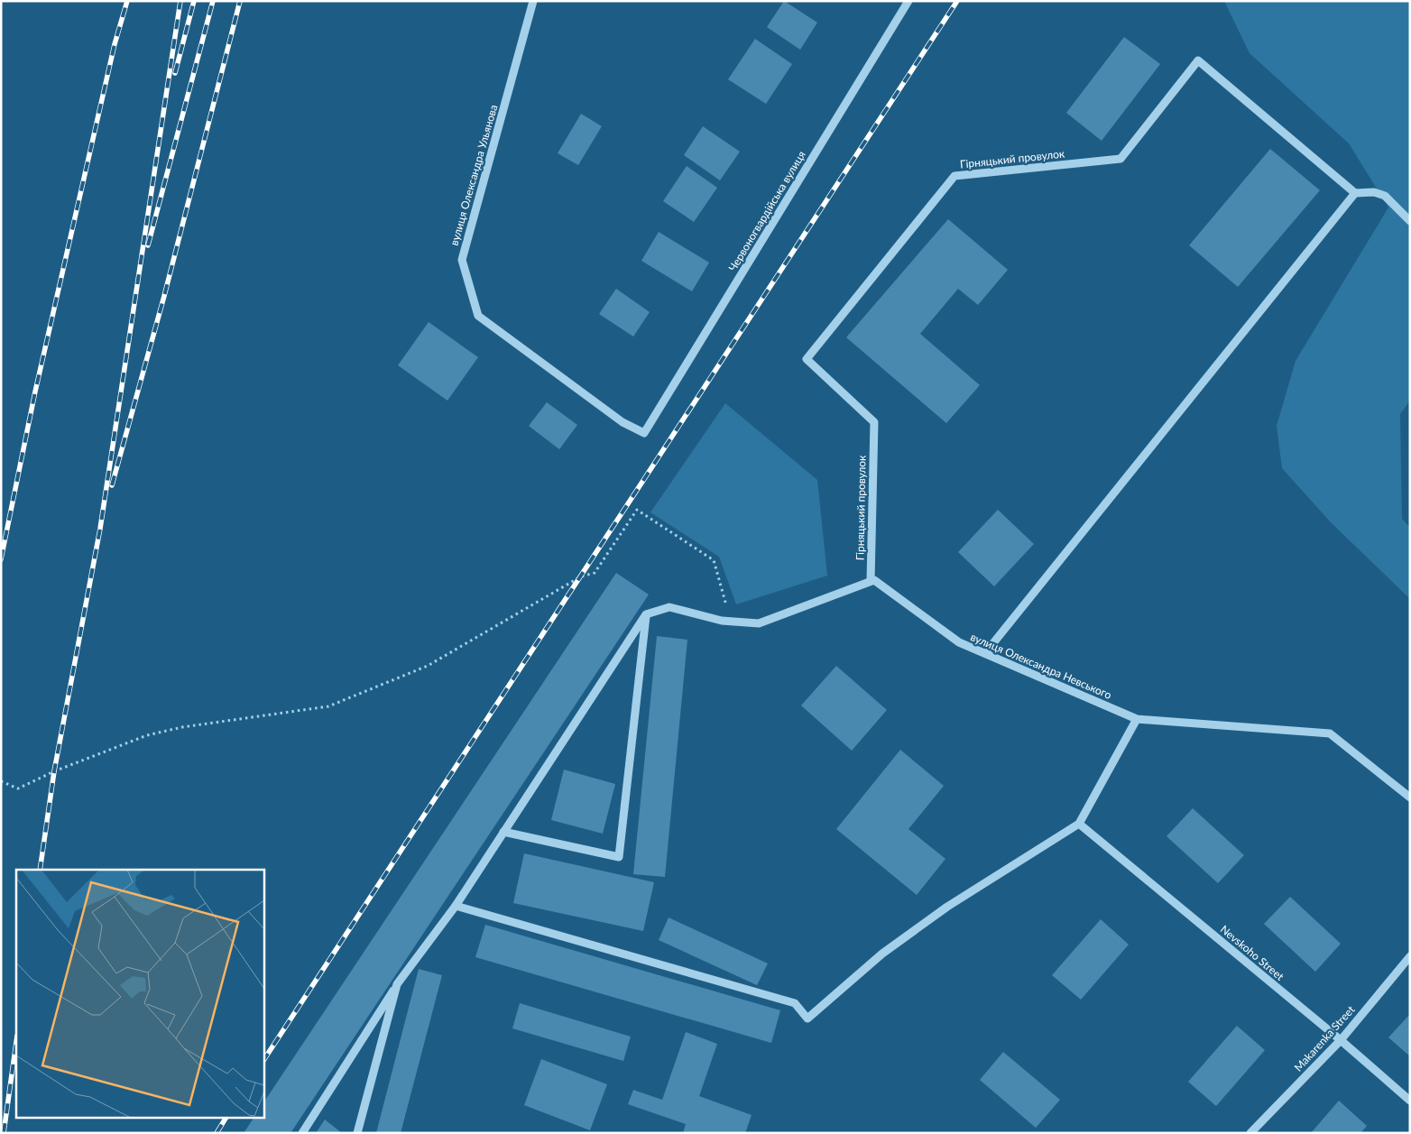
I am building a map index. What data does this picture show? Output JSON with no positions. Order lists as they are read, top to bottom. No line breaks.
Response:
{"streets":{"street":["Гірняцький провулок","вулиця Олександра Ульянова","Червоногвардійська вулиця","вулиця Олександра Невського","Nevskoho Street","Makarenka Street"]},"crossings":[["Гірняцький провулок","вулиця Олександра Невського"],["вулиця Олександра Ульянова","Червоногвардійська вулиця"],["Nevskoho Street","Makarenka Street"]]}
